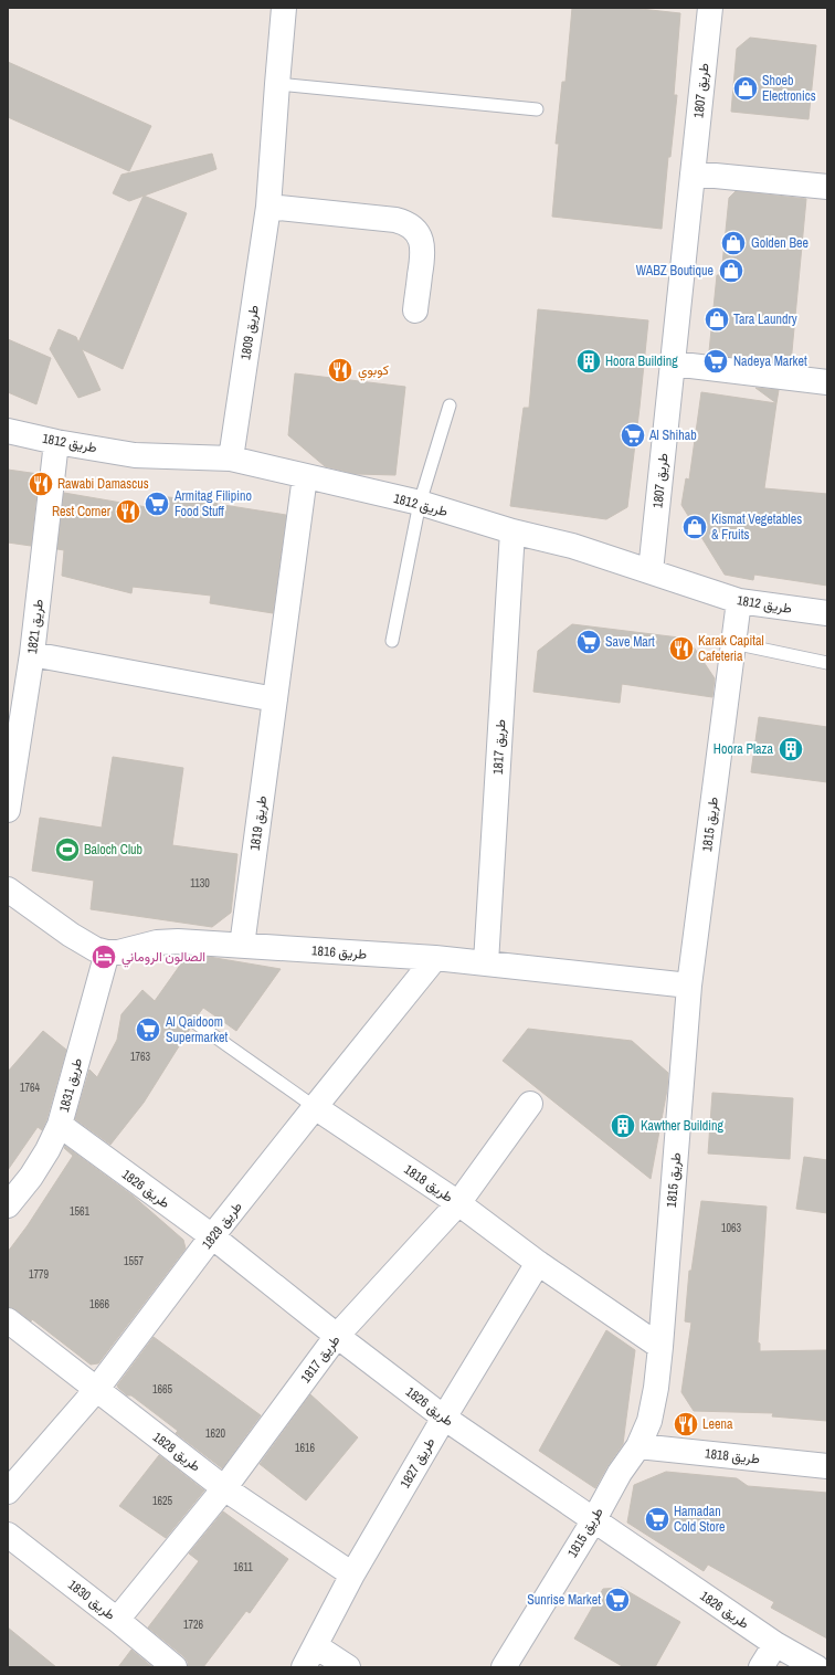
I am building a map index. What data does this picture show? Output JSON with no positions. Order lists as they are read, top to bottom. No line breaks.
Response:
{"streets":{"street":["طريق 1807","طريق 1809","طريق 1812","طريق 1821","طريق 1817","طريق 1819","طريق 1815","طريق 1816","طريق 1831","طريق 1818","طريق 1826","طريق 1829","طريق 1828","طريق 1827","طريق 1830"]},"crossings":[["طريق 1807","طريق 1812"],["طريق 1809","طريق 1812"],["طريق 1812","طريق 1821"],["طريق 1812","طريق 1817"],["طريق 1812","طريق 1819"],["طريق 1812","طريق 1815"],["طريق 1817","طريق 1816"],["طريق 1817","طريق 1818"],["طريق 1817","طريق 1826"],["طريق 1817","طريق 1828"],["طريق 1817","طريق 1830"],["طريق 1819","طريق 1816"],["طريق 1815","طريق 1816"],["طريق 1815","طريق 1818"],["طريق 1815","طريق 1826"],["طريق 1816","طريق 1831"],["طريق 1816","طريق 1829"],["طريق 1831","طريق 1826"],["طريق 1818","طريق 1829"],["طريق 1818","طريق 1827"],["طريق 1826","طريق 1829"],["طريق 1826","طريق 1827"],["طريق 1829","طريق 1828"],["طريق 1828","طريق 1827"]],"places":{"shop":["Shoeb Electronics","Golden Bee","WABZ Boutique","Tara Laundry","Kismat Vegetables & Fruits"],"building":["Hoora Building","Hoora Plaza","Kawther Building"],"supermarket":["Nadeya Market","Al Shihab","Armitag Filipino Food Stuff","Save Mart","Al Qaidoom Supermarket","Hamadan Cold Store","Sunrise Market"],"restaurant":["كوبوي","Rawabi Damascus","Rest Corner","Karak Capital Cafeteria","Leena"],"sports":["Baloch Club"],"hotel":["الصالون الروماني"]},"house_numbers":["1130","1763","1764","1561","1063","1557","1779","1666","1665","1620","1616","1625","1611","1726"]}
